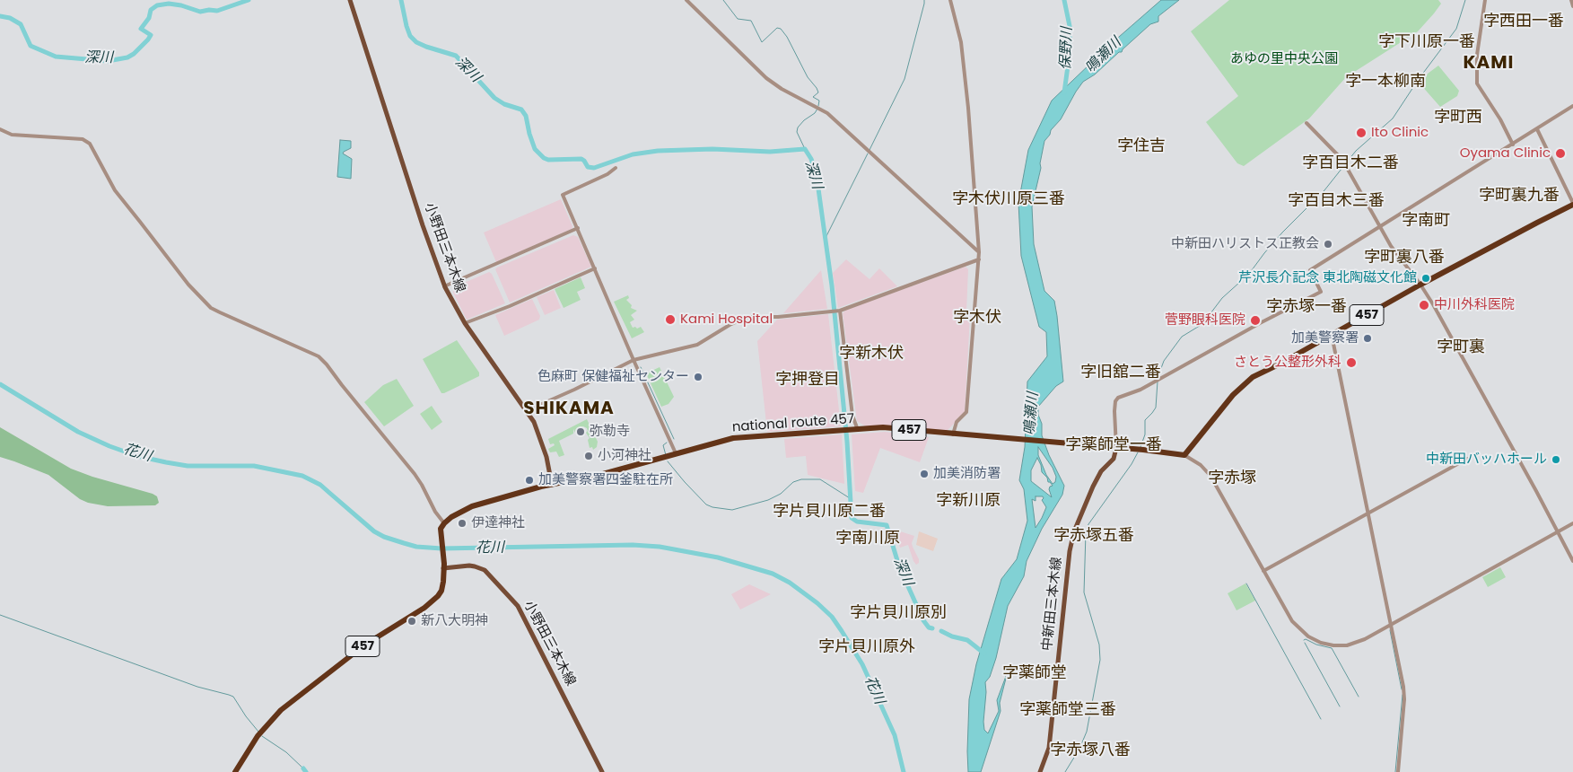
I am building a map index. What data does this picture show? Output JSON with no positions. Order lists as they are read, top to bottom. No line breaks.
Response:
{"streets":{"highway":["457","national route 457"],"main road":["小野田三本木線","中新田三本木線"]},"crossings":[["小野田三本木線","457"],["小野田三本木線","national route 457"],["457","national route 457"],["457","中新田三本木線"],["national route 457","中新田三本木線"]],"districts":["字西田一番","字下川原一番","KAMI","字一本柳南","字町西","字住吉","字百目木二番","字町裏九番","字木伏川原三番","字百目木三番","字南町","字町裏八番","字赤塚一番","字木伏","字町裏","字新木伏","字旧舘二番","字押登目","SHIKAMA","字薬師堂一番","字赤塚","字新川原","字片貝川原二番","字赤塚五番","字南川原","字片貝川原別","字片貝川原外","字薬師堂","字薬師堂三番","字赤塚八番"],"water":["保野川","鳴瀬川","深川","花川"],"parks":["あゆの里中央公園"],"places":["Ito Clinic","Oyama Clinic","中新田ハリストス正教会","芹沢長介記念 東北陶磁文化館","中川外科医院","Kami Hospital","菅野眼科医院","加美警察署","さとう公整形外科","色麻町 保健福祉センター","弥勒寺","小河神社","中新田バッハホール","加美消防署","加美警察署四釜駐在所","伊達神社","新八大明神"]}
